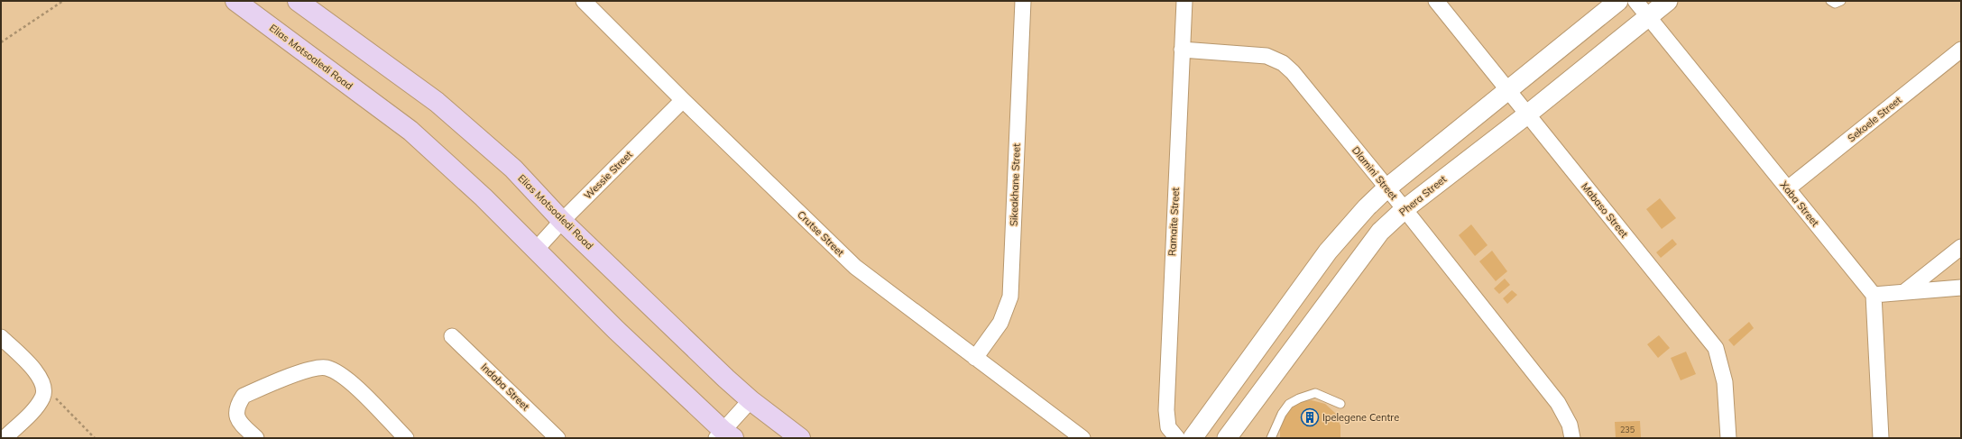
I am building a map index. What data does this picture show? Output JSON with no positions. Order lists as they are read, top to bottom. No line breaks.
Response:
{"streets":{"main road":["Elias Motsoaledi Road"],"street":["Sekoele Street","Dlamini Street","Wessie Street","Sikeakhane Street","Phera Street","Xaba Street","Mabaso Street","Ramaite Street","Crutse Street","Indaba Street"]},"crossings":[["Elias Motsoaledi Road","Wessie Street"],["Sekoele Street","Xaba Street"],["Dlamini Street","Phera Street"],["Dlamini Street","Ramaite Street"],["Wessie Street","Crutse Street"],["Sikeakhane Street","Crutse Street"],["Phera Street","Xaba Street"],["Phera Street","Mabaso Street"]],"places":{"building":["Ipelegene Centre"]},"house_numbers":["235"]}
